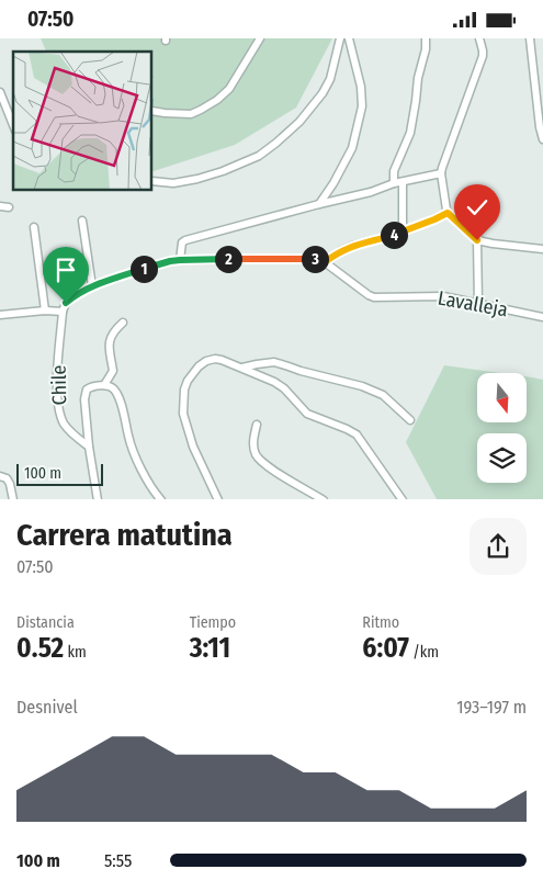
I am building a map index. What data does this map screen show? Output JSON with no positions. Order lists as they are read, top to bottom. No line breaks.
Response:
{"streets":{"street":["Lavalleja","Chile"]},"scale_bar":"100 m","north":"bottom","page":{"status":"07:50","pins":["4","2","3","1"],"scale":"100 m","heading":["Carrera matutina","07:50"],"stats":[["Distancia","0.52 km"],["Tiempo","3:11"],["Ritmo","6:07 /km"]],"chart":["Desnivel","193–197 m"],"list":[{"name":"100 m","note":"5:55"}]}}
